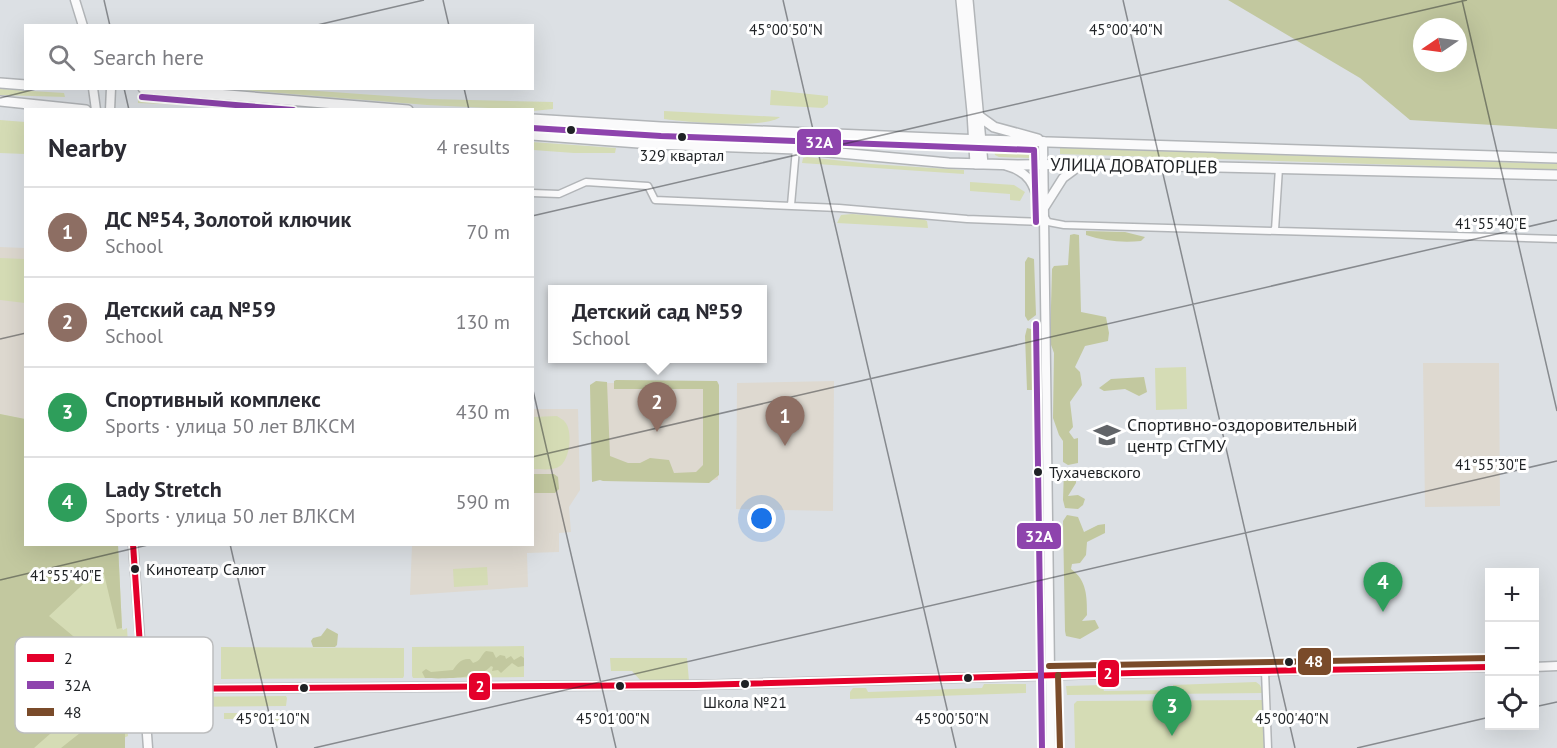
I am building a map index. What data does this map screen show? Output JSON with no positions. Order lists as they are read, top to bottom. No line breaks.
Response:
{"streets":{"main road":["УЛИЦА ДОВАТОРЦЕВ"]},"places":{"other":["329 квартал","Тухачевского","Кинотеатр Салют","Школа №21"],"school or university":["Спортивно-оздоровительный центр СтГМУ"]},"lines":["transit line 32A","transit line 2","transit line 48"],"legend":["2","32A","48"],"north":"left","page":{"search":"Search here","heading":["Nearby","4 results"],"list":[{"mark":"1","name":"ДС №54, Золотой ключик","note":"School","value":"70 m"},{"mark":"2","name":"Детский сад №59","note":"School","value":"130 m"},{"mark":"3","name":"Спортивный комплекс","note":"Sports · улица 50 лет ВЛКСМ","value":"430 m"},{"mark":"4","name":"Lady Stretch","note":"Sports · улица 50 лет ВЛКСМ","value":"590 m"}],"popup":["Детский сад №59","School"],"pins":["2","1","4","3"],"map_buttons":["+","−"]},"coordinates":["45°00'50\"N","45°00'40\"N","41°55'40\"E","41°55'30\"E","45°01'10\"N","45°01'00\"N"]}
